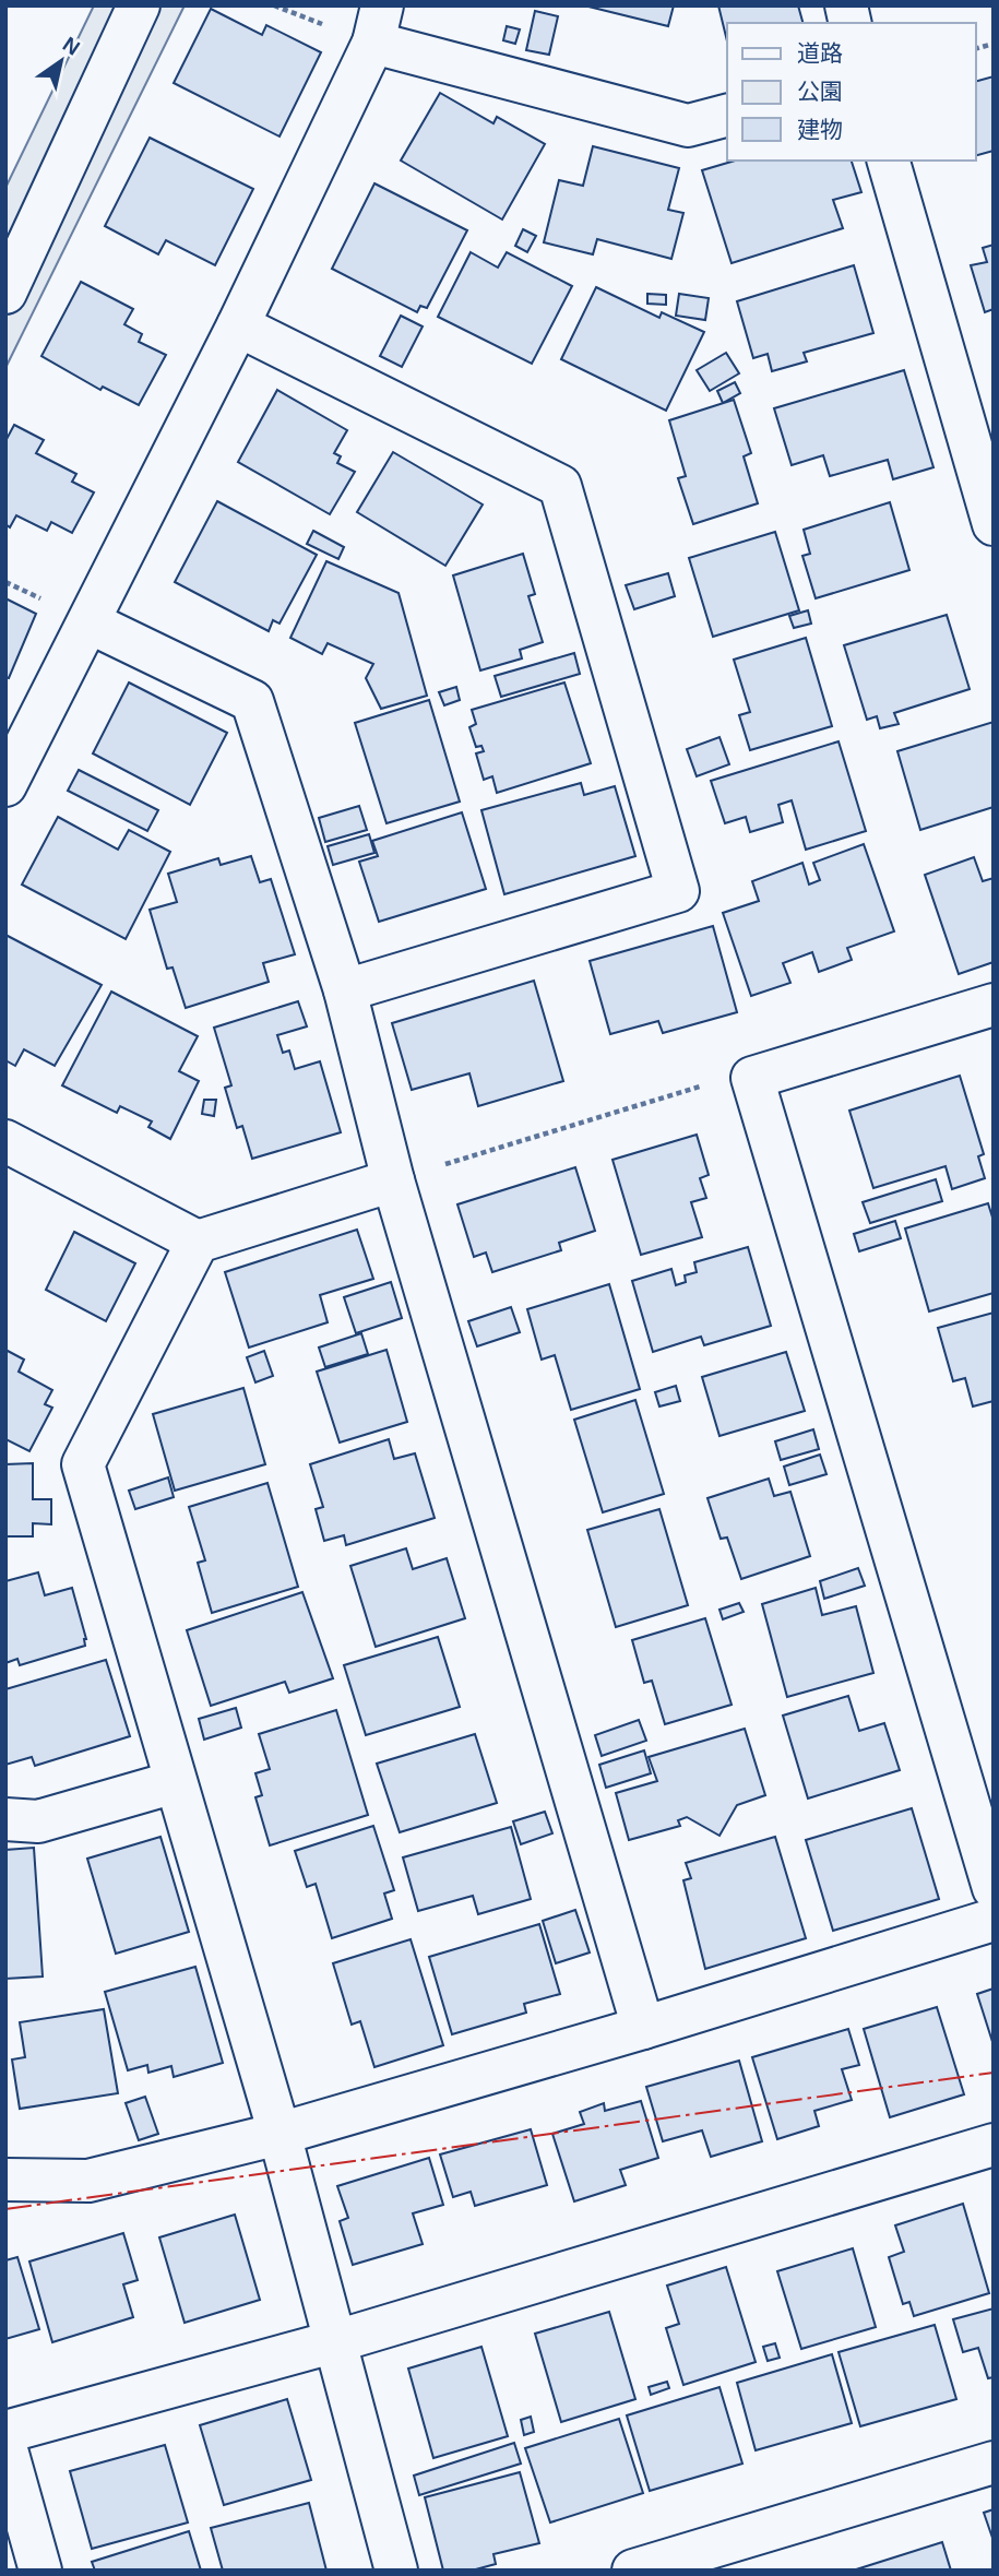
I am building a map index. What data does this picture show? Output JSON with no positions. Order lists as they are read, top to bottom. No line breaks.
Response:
{"legend":["道路","公園","建物"],"north":"top right"}
